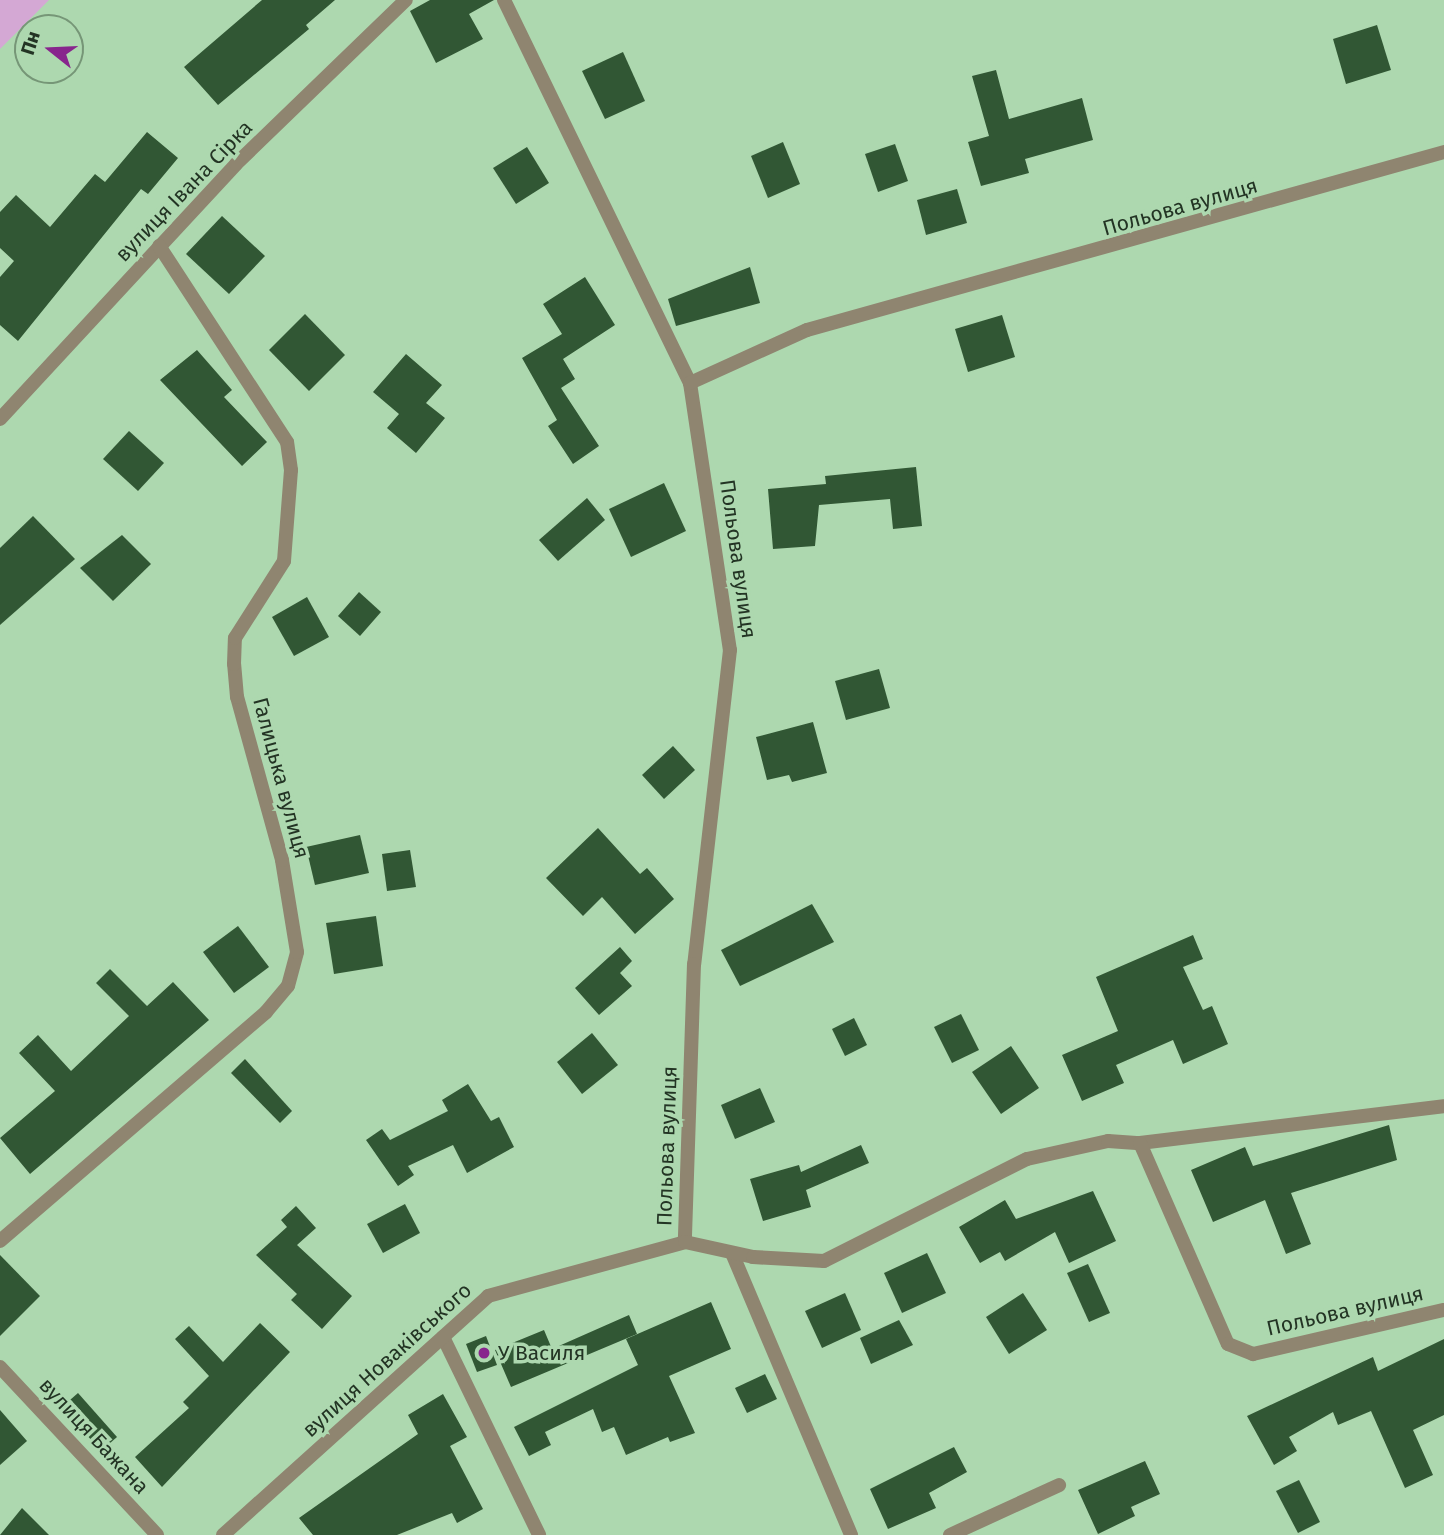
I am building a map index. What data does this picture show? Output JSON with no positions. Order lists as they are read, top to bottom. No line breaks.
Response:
{"streets":{"street":["вулиця Івана Сірка","Польова вулиця","Галицька вулиця","вулиця Новаківського","вулиця Бажана"]},"crossings":[["вулиця Івана Сірка","Галицька вулиця"],["Польова вулиця","вулиця Новаківського"]],"places":["У Василя"],"north":"left"}
